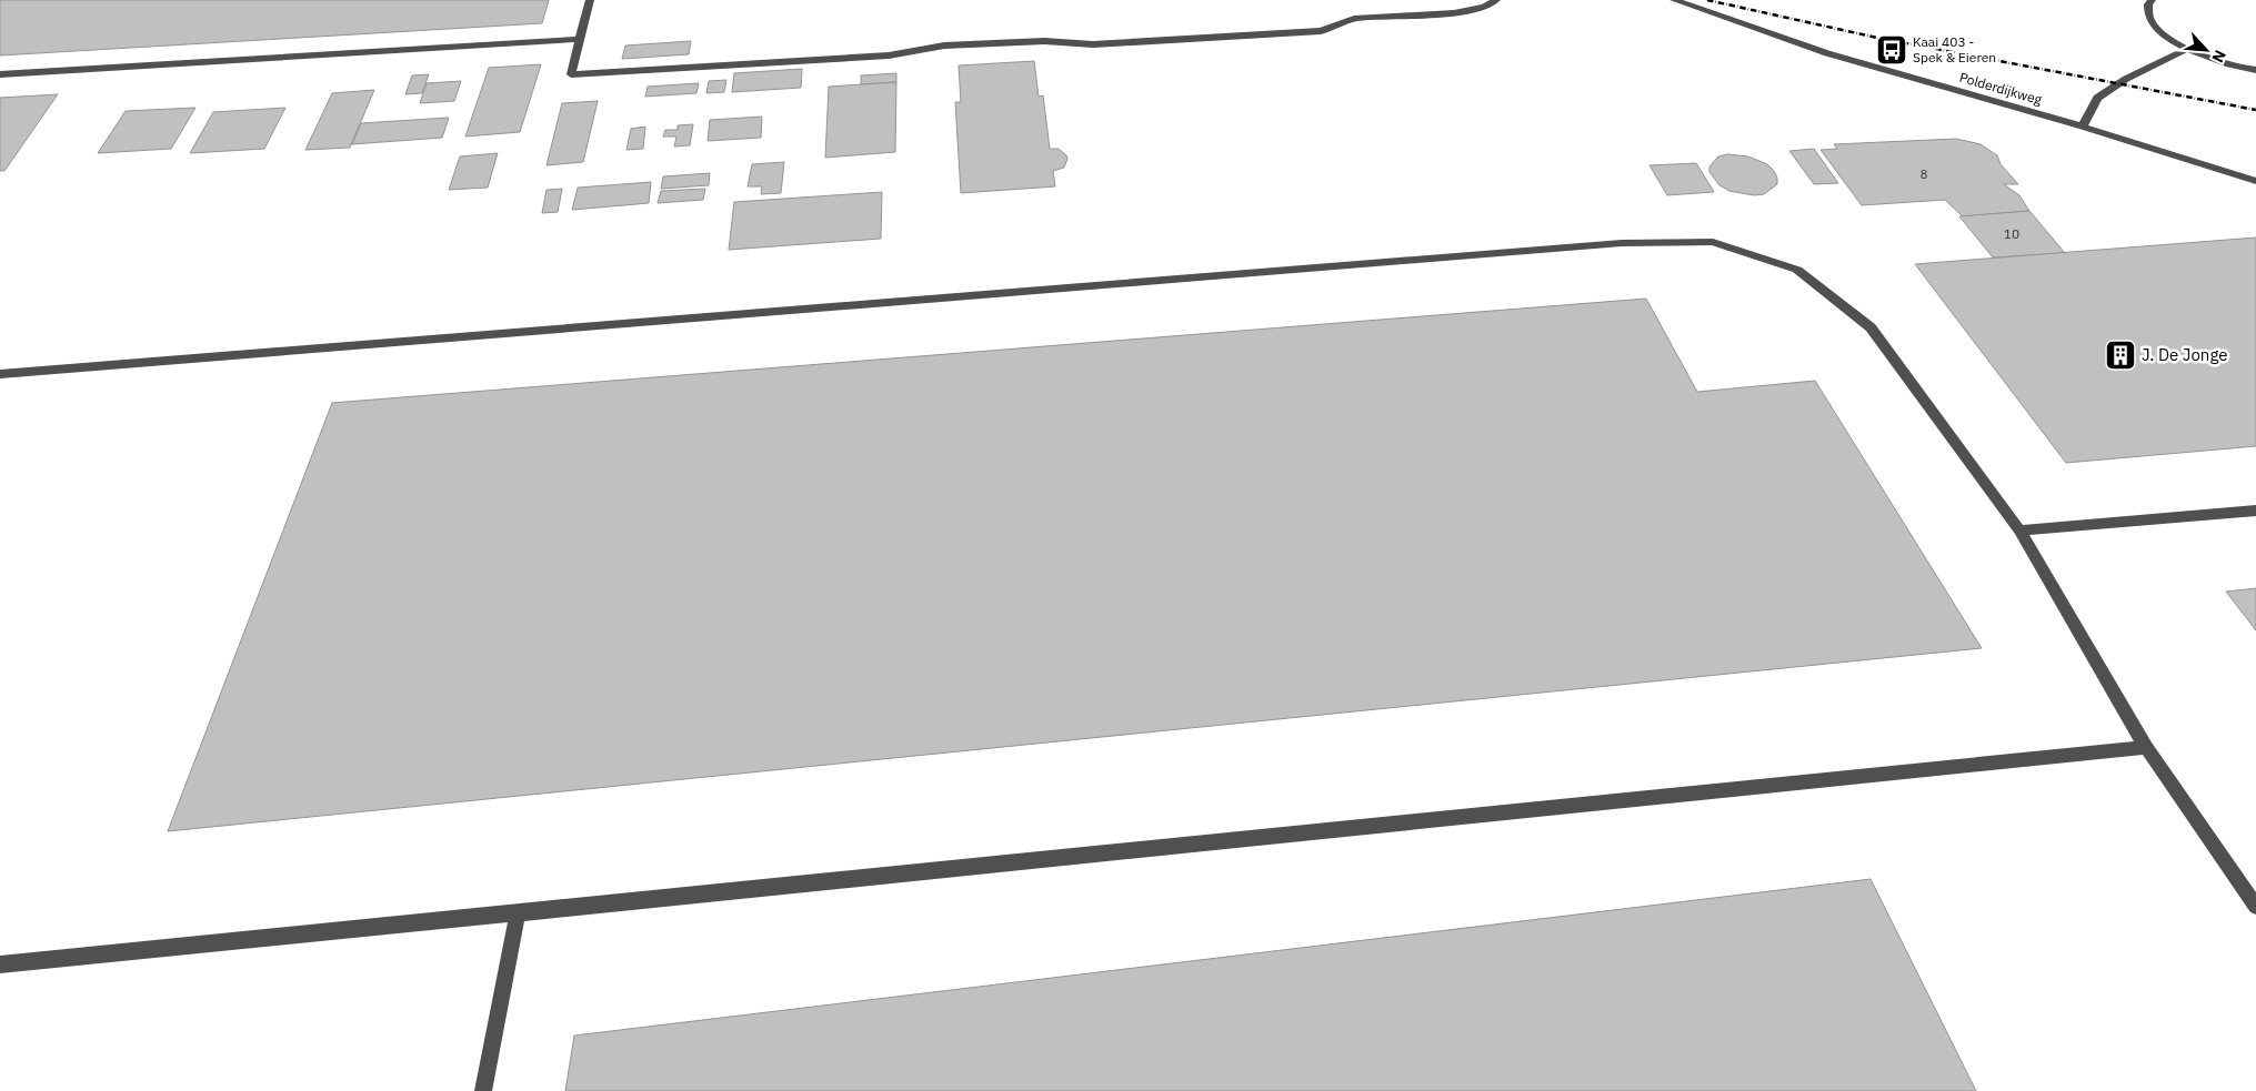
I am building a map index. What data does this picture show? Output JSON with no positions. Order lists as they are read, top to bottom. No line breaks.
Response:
{"streets":{"street":["Polderdijkweg"]},"places":{"bus stop":["Kaai 403 - Spek & Eieren"],"building":["J. De Jonge"]},"house_numbers":["8","10"],"north":"bottom right"}
